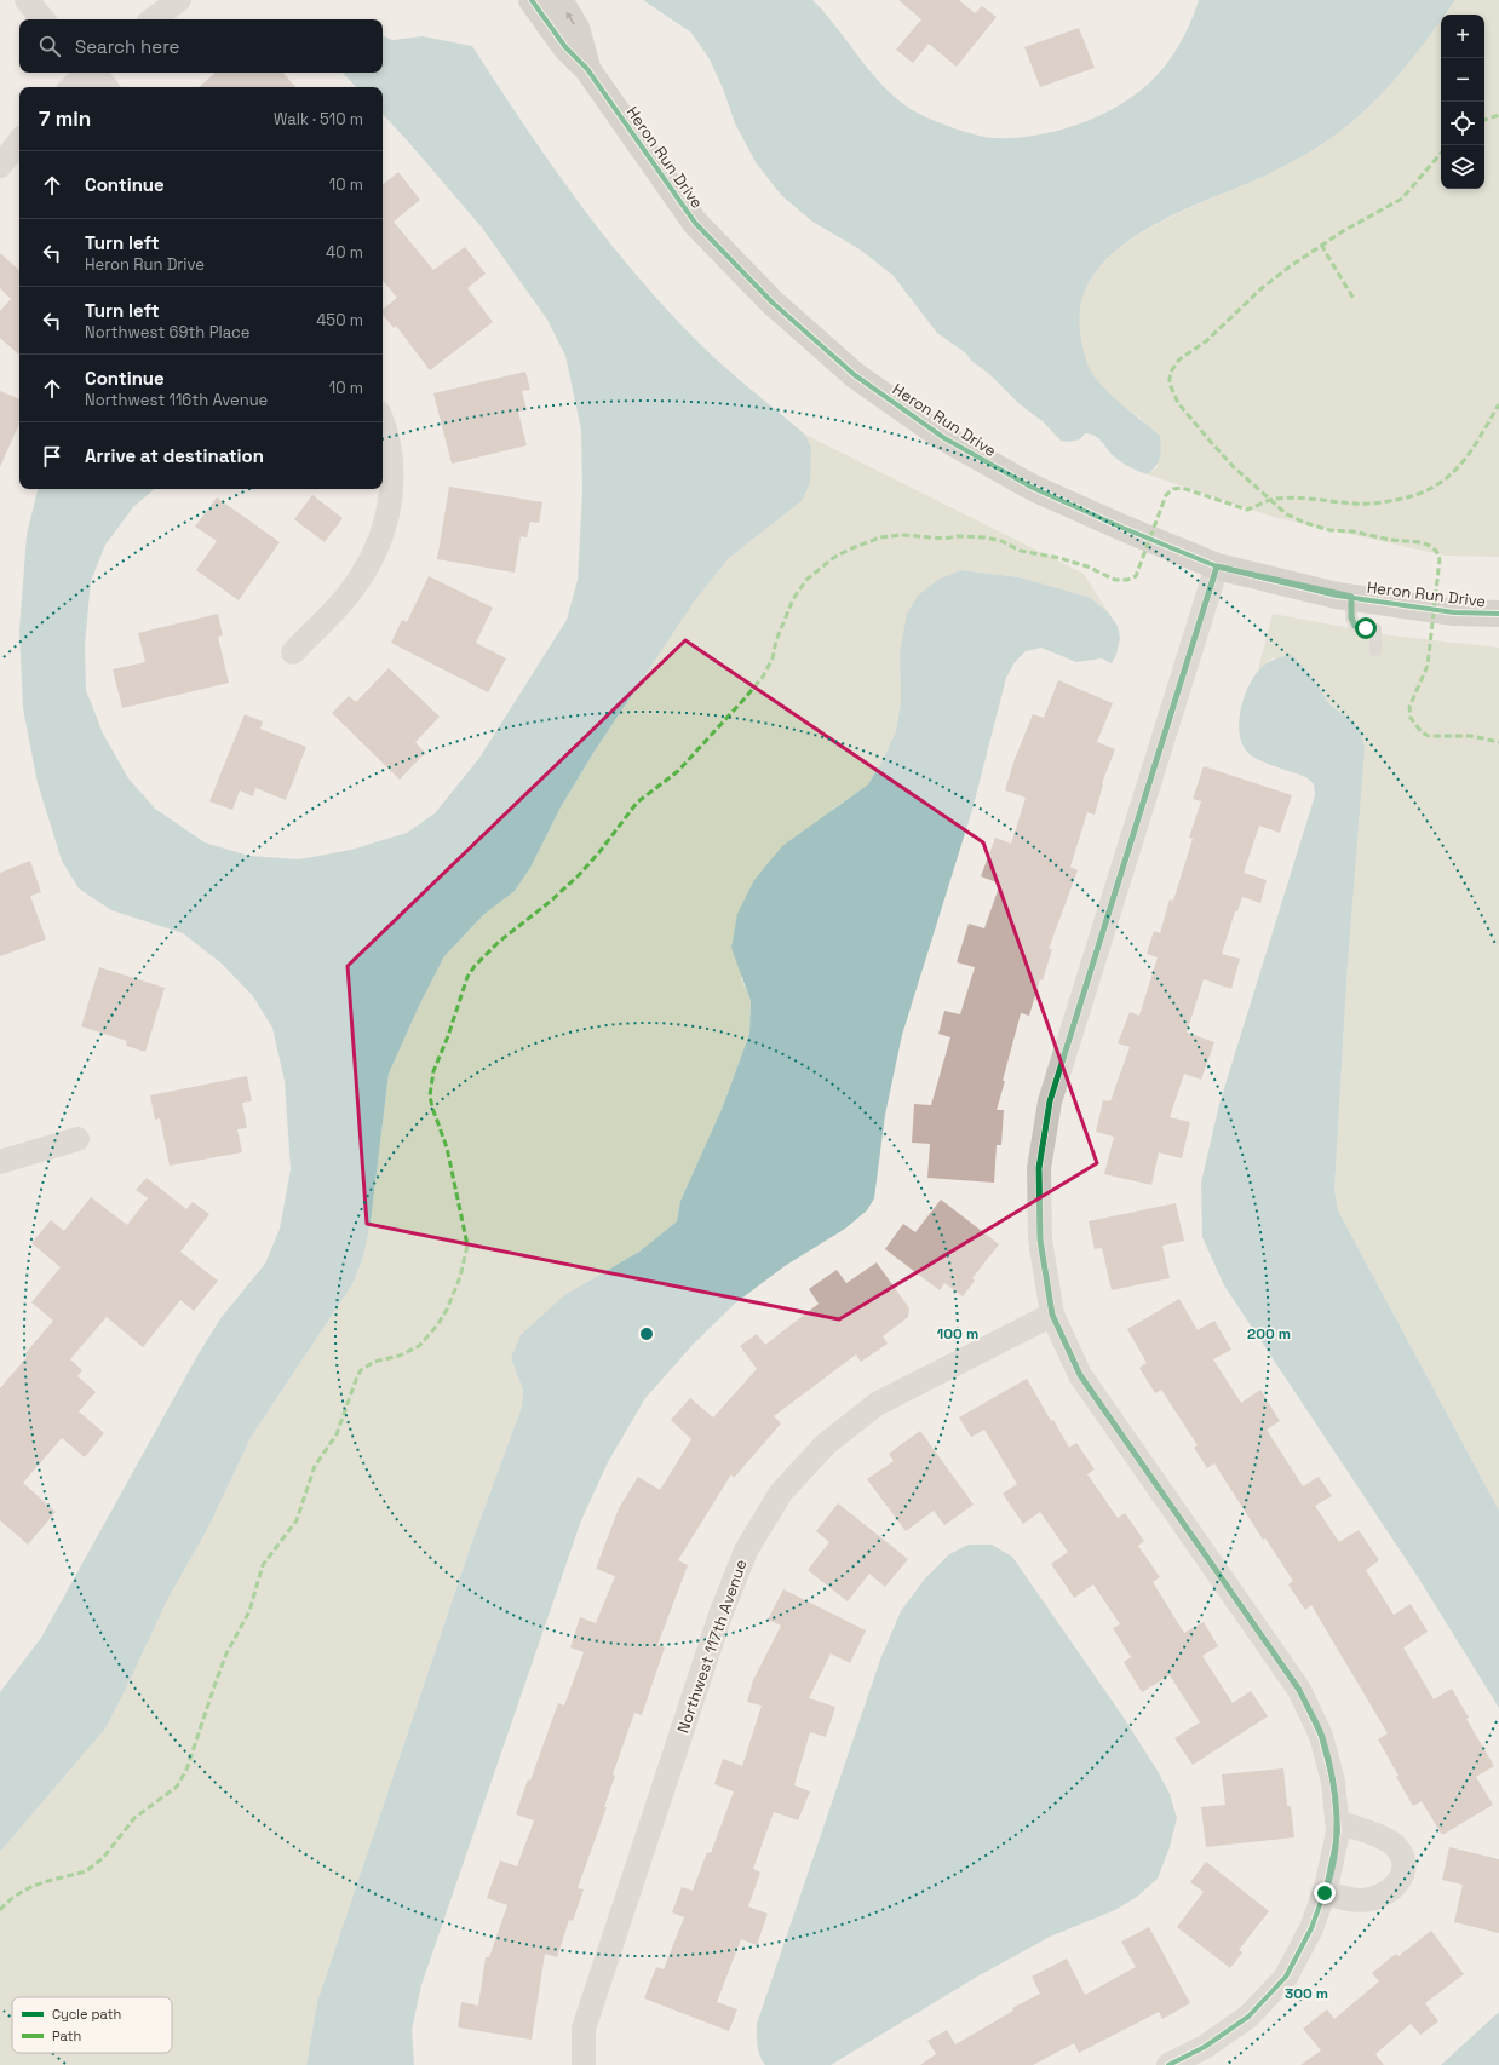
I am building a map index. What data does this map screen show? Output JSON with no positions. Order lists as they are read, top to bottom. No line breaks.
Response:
{"streets":{"street":["Heron Run Drive","Northwest 117th Avenue"]},"legend":["Cycle path","Path"],"page":{"map_buttons":["+","−"],"search":"Search here","heading":["7 min","Walk · 510 m"],"list":[["Continue","10 m"],["Turn left","Heron Run Drive","40 m"],["Turn left","Northwest 69th Place","450 m"],["Continue","Northwest 116th Avenue","10 m"],"Arrive at destination"]},"rings":["100 m","200 m","300 m"]}
